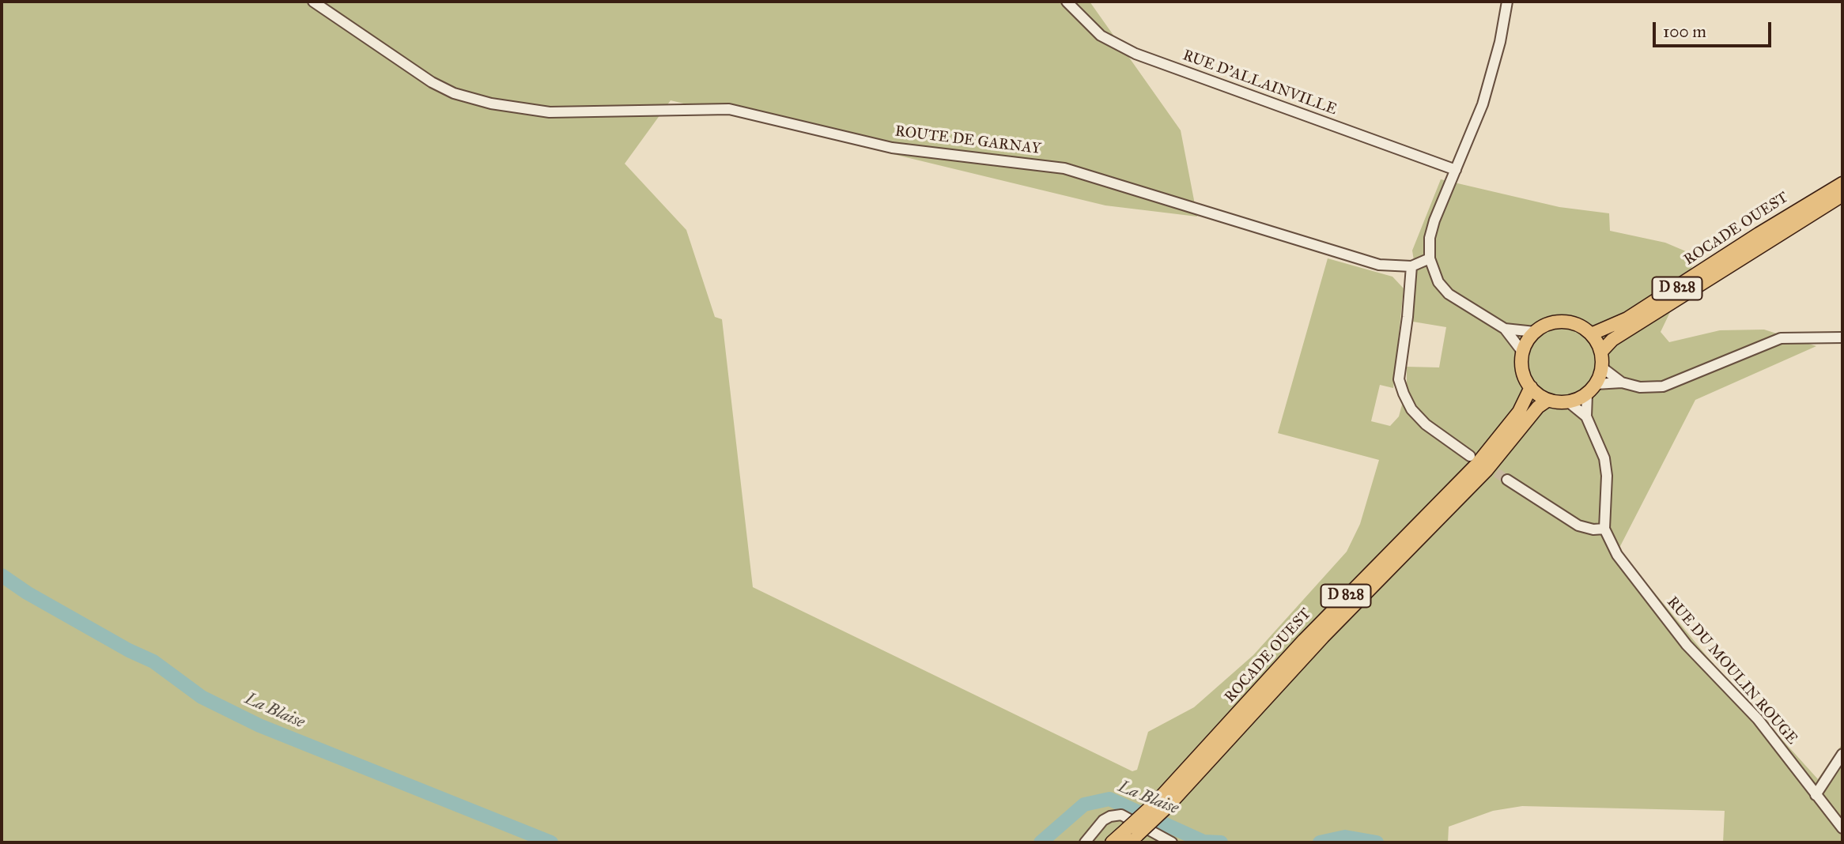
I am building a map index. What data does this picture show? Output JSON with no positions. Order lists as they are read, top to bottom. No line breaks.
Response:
{"streets":{"main road":["ROCADE OUEST","D 828"],"street":["RUE D'ALLAINVILLE","ROUTE DE GARNAY","RUE DU MOULIN ROUGE"]},"crossings":[["ROCADE OUEST","RUE DU MOULIN ROUGE"]],"water":["La Blaise"],"scale_bar":"100 m"}
